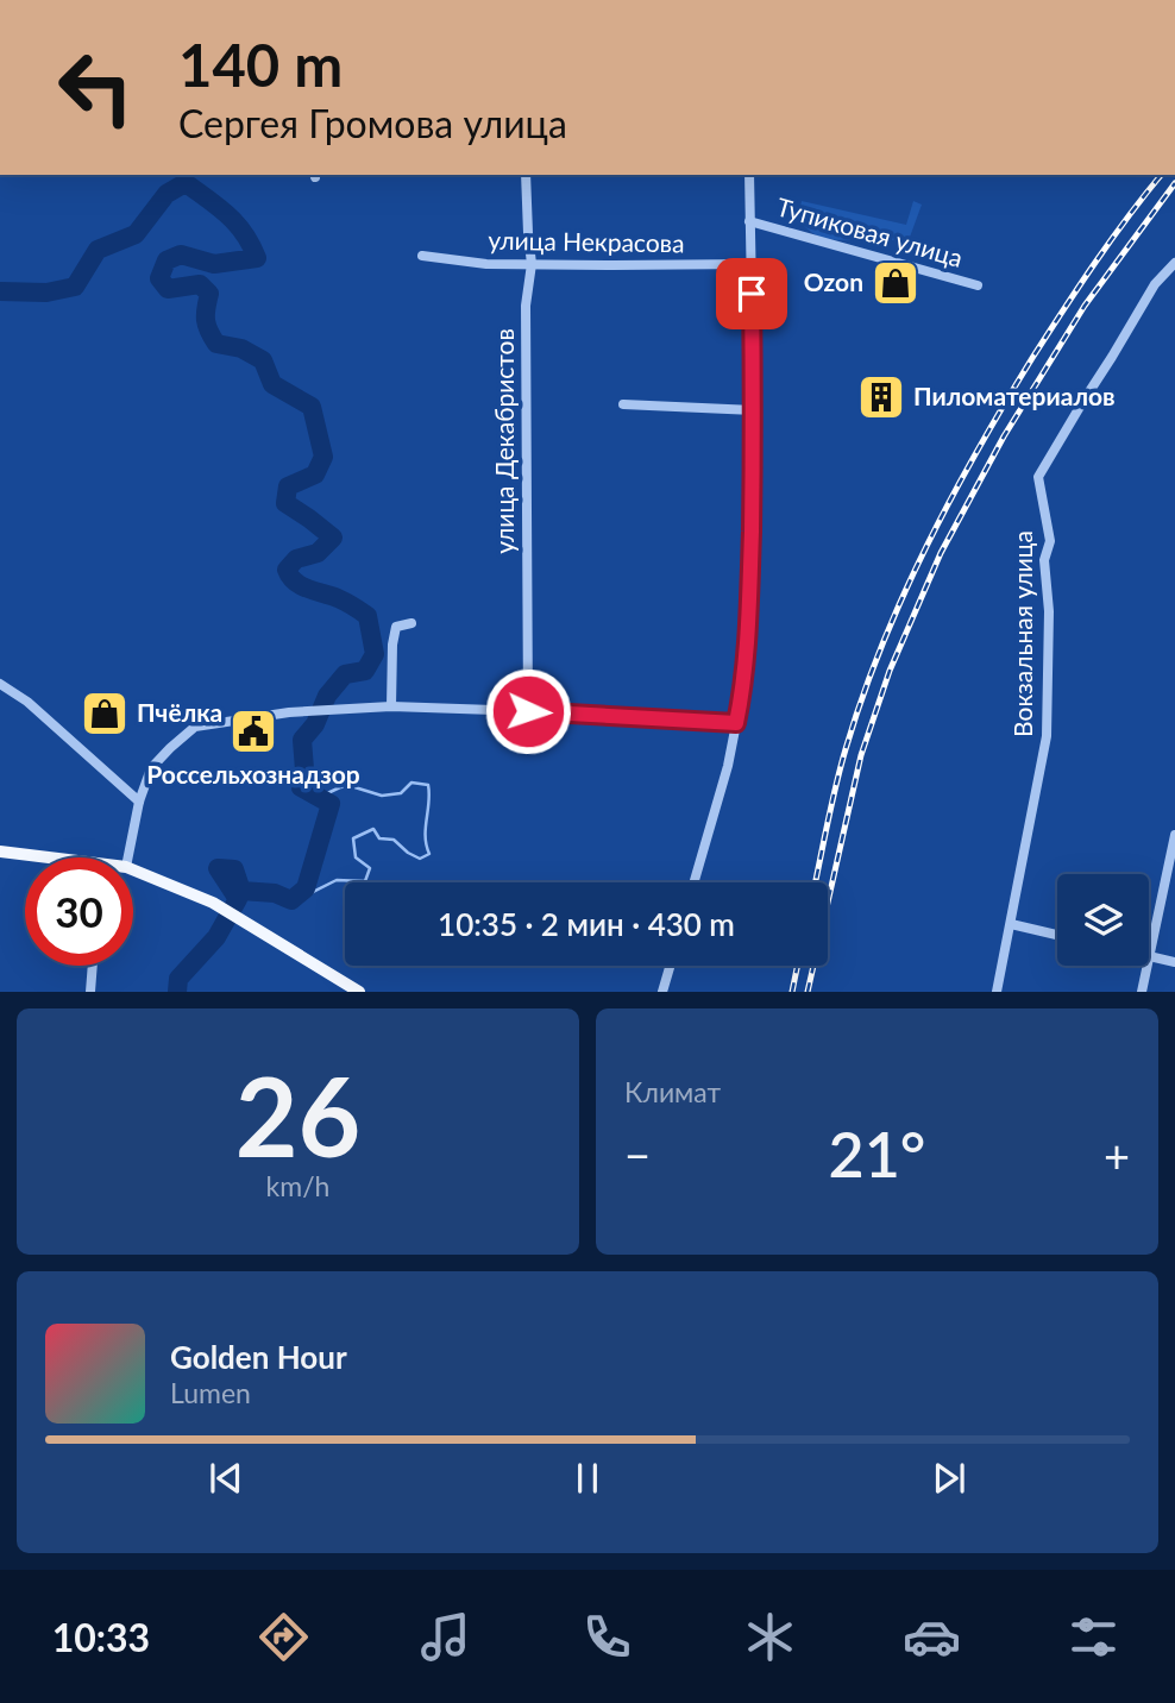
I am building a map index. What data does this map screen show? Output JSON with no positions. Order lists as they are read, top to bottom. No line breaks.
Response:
{"streets":{"street":["Тупиковая улица","улица Некрасова","улица Декабристов","Вокзальная улица"]},"crossings":[["улица Некрасова","улица Декабристов"]],"places":{"shop":["Ozon","Пчёлка"],"building":["Пиломатериалов"],"public building":["Россельхознадзор"]},"page":{"turn":["140 m","Сергея Громова улица"],"limit":"30","trip":"10:35 · 2 мин · 430 m","tile":[["26","km/h"],"Климат"],"heat":["−","21°","+"],"song":["Golden Hour","Lumen"],"tabs":"10:33"}}
